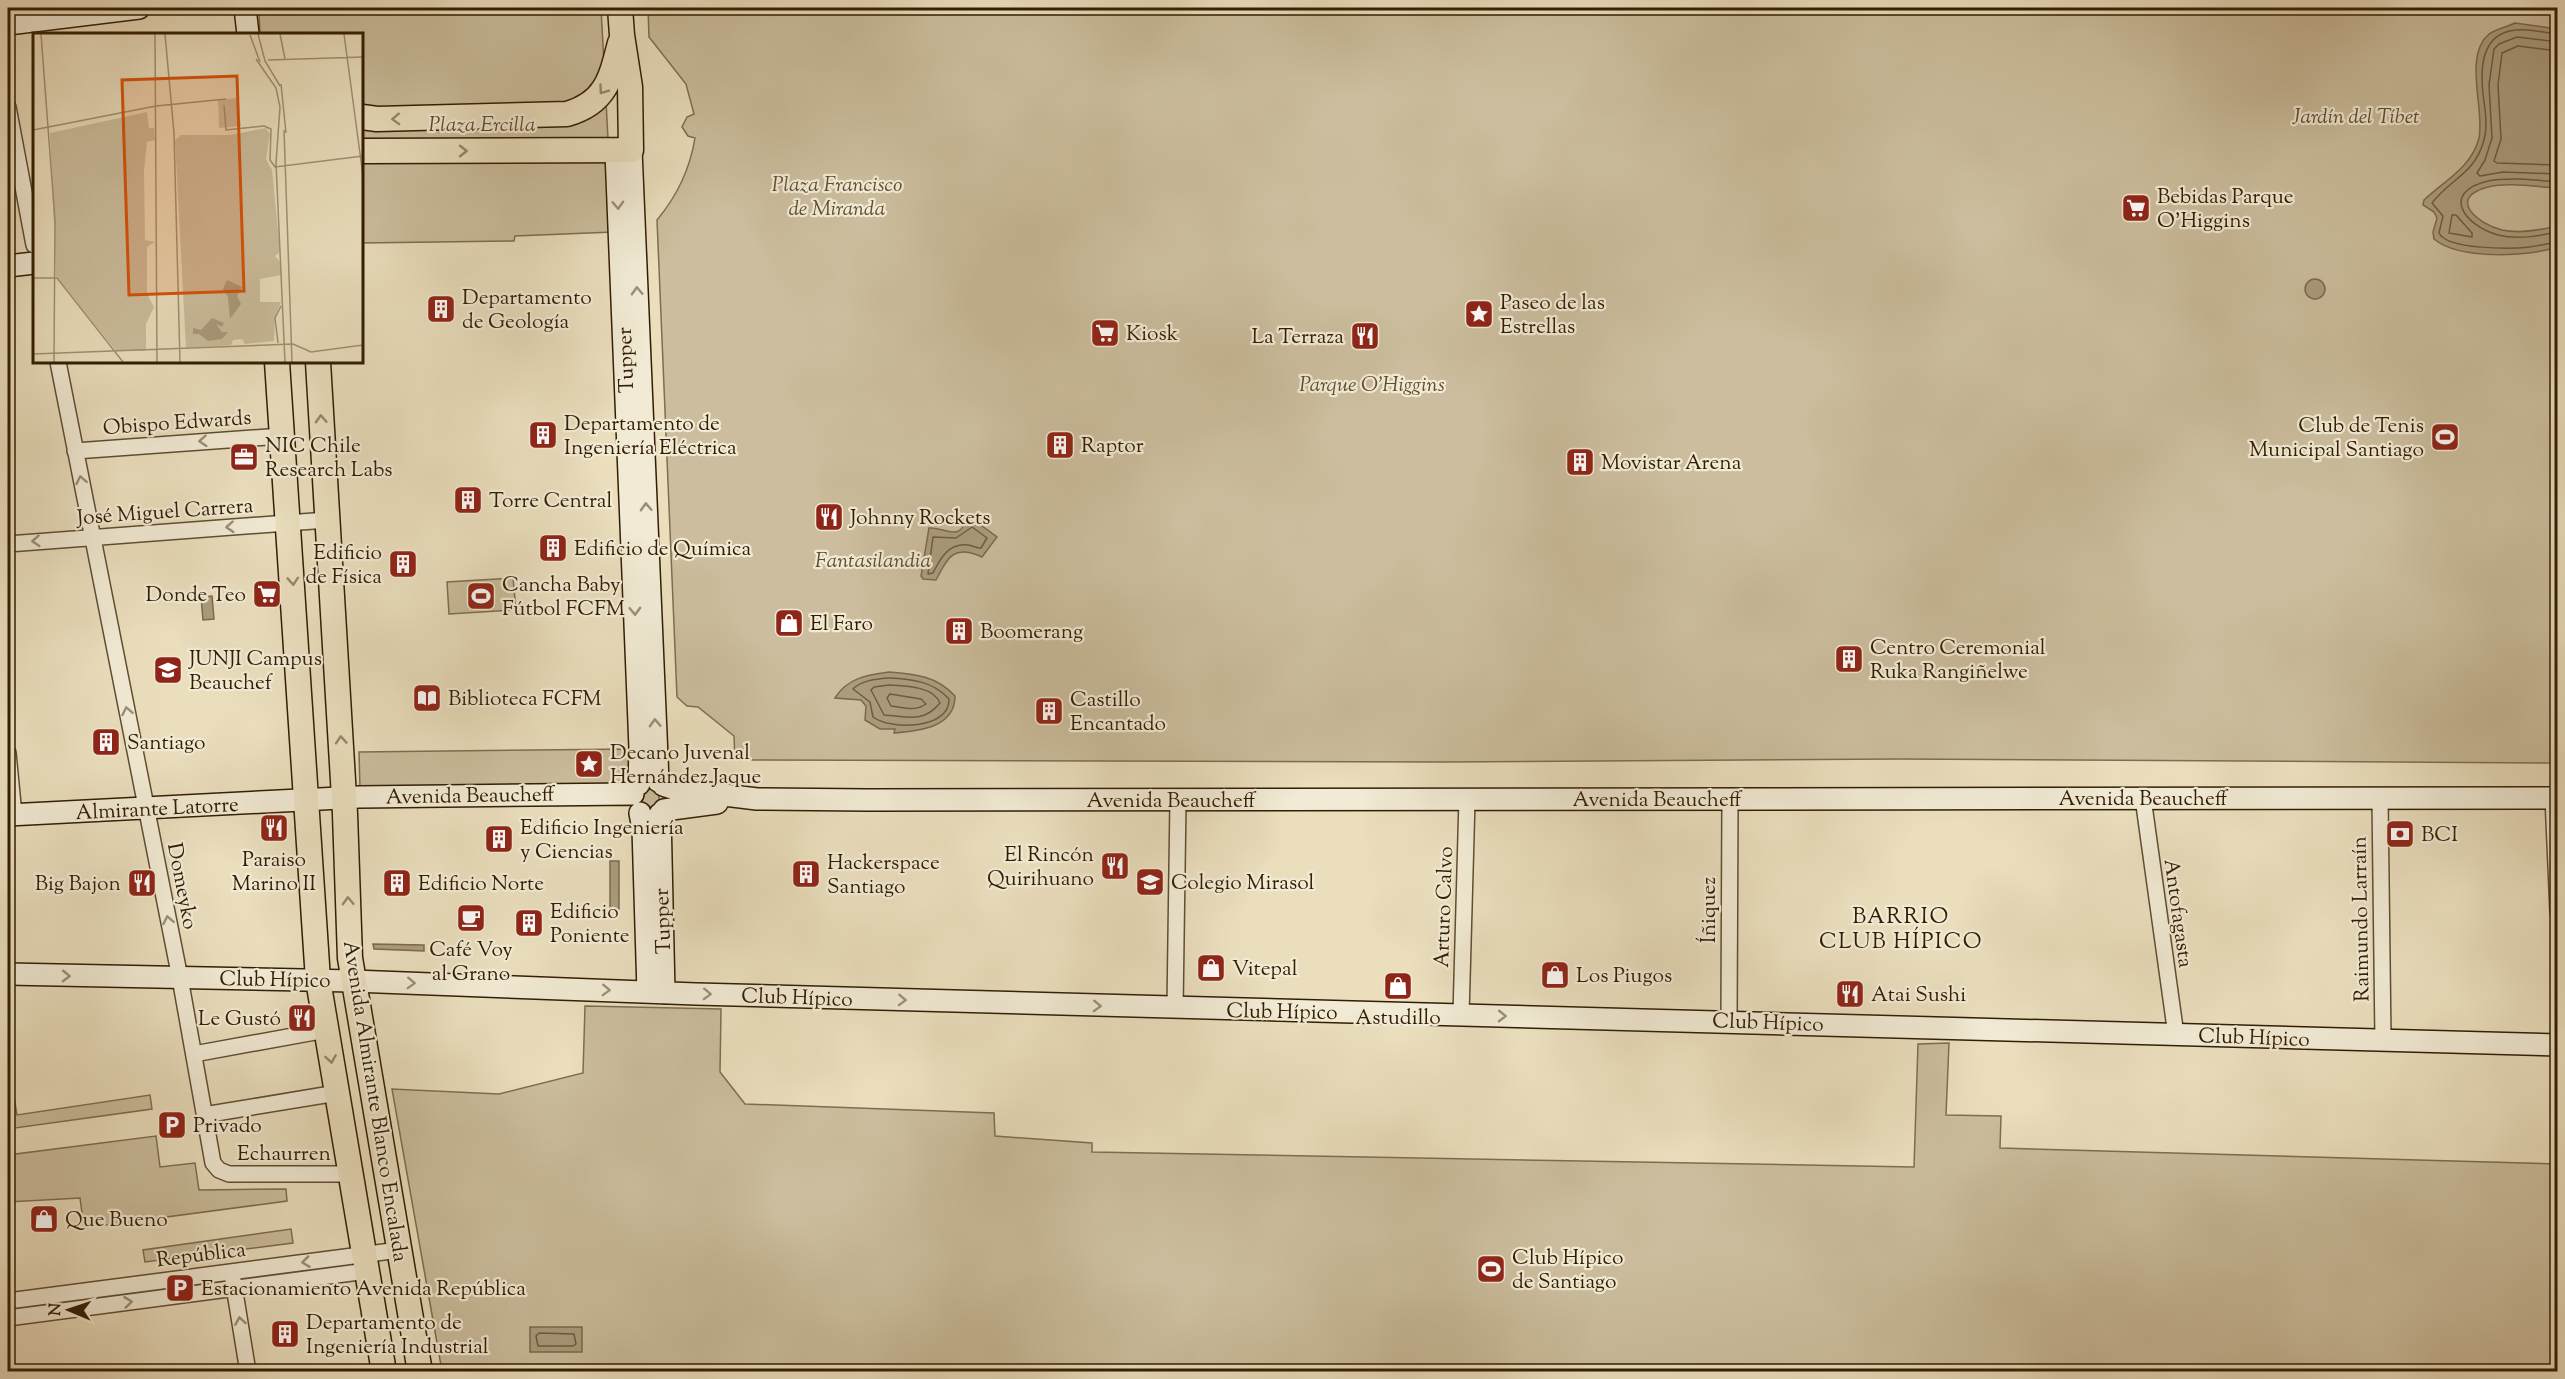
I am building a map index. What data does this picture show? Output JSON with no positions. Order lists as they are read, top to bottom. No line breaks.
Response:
{"streets":{"main road":["Tupper","Avenida Beaucheff","Almirante Latorre","Club Hípico","Avenida Almirante Blanco Encalada"],"street":["Obispo Edwards","José Miguel Carrera","Domeyko","Arturo Calvo","Íñiquez","Antofagasta","Raimundo Larraín","Echaurren","República"]},"crossings":[["Tupper","Avenida Beaucheff"],["Tupper","Club Hípico"],["Obispo Edwards","Domeyko"],["Obispo Edwards","Avenida Almirante Blanco Encalada"],["José Miguel Carrera","Domeyko"],["José Miguel Carrera","Avenida Almirante Blanco Encalada"],["Avenida Beaucheff","Almirante Latorre"],["Avenida Beaucheff","Arturo Calvo"],["Avenida Beaucheff","Íñiquez"],["Avenida Beaucheff","Antofagasta"],["Avenida Beaucheff","Raimundo Larraín"],["Avenida Beaucheff","Avenida Almirante Blanco Encalada"],["Almirante Latorre","Domeyko"],["Almirante Latorre","Avenida Almirante Blanco Encalada"],["Domeyko","Club Hípico"],["Domeyko","Echaurren"],["Arturo Calvo","Club Hípico"],["Íñiquez","Club Hípico"],["Antofagasta","Club Hípico"],["Raimundo Larraín","Club Hípico"],["Club Hípico","Avenida Almirante Blanco Encalada"],["Avenida Almirante Blanco Encalada","Echaurren"],["Avenida Almirante Blanco Encalada","República"]],"one_way":["Obispo Edwards","José Miguel Carrera","Domeyko","Club Hípico"],"districts":["BARRIO CLUB HÍPICO"],"parks":["Jardín del Tíbet","Plaza Ercilla","Plaza Francisco de Miranda","Parque O'Higgins","Fantasilandia"],"places":{"supermarket":["Bebidas Parque O'Higgins","Kiosk","Donde Teo"],"building":["Departamento de Geología","Departamento de Ingeniería Eléctrica","Raptor","Movistar Arena","Torre Central","Edificio de Química","Edificio de Física","Boomerang","Centro Ceremonial Ruka Rangiñelwe","Castillo Encantado","Santiago","Edificio Ingeniería y Ciencias","Hackerspace Santiago","Edificio Norte","Edificio Poniente","Departamento de Ingeniería Industrial"],"place":["Paseo de las Estrellas","Decano Juvenal Hernández Jaque"],"restaurant":["La Terraza","Johnny Rockets","Paraiso Marino II","El Rincón Quirihuano","Big Bajon","Atai Sushi","Le Gustó"],"sports":["Club de Tenis Municipal Santiago","Cancha Baby Fútbol FCFM","Club Hípico de Santiago"],"office":["NIC Chile Research Labs"],"shop":["El Faro","Vitepal","Los Piugos","Astudillo","Que Bueno"],"school or university":["JUNJI Campus Beauchef","Colegio Mirasol"],"library":["Biblioteca FCFM"],"bank":["BCI"],"cafe":["Café Voy al Grano"],"parking":["Privado","Estacionamiento Avenida República"]},"north":"left"}
